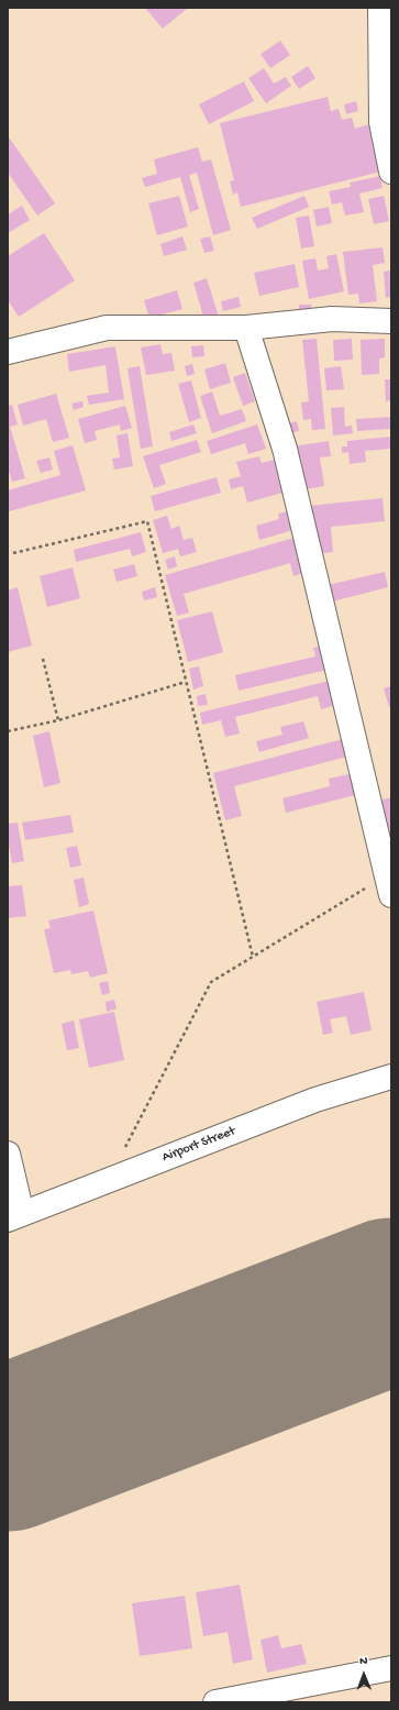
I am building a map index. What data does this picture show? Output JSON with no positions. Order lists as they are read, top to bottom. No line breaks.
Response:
{"streets":{"street":["Airport Street"]},"north":"top"}
